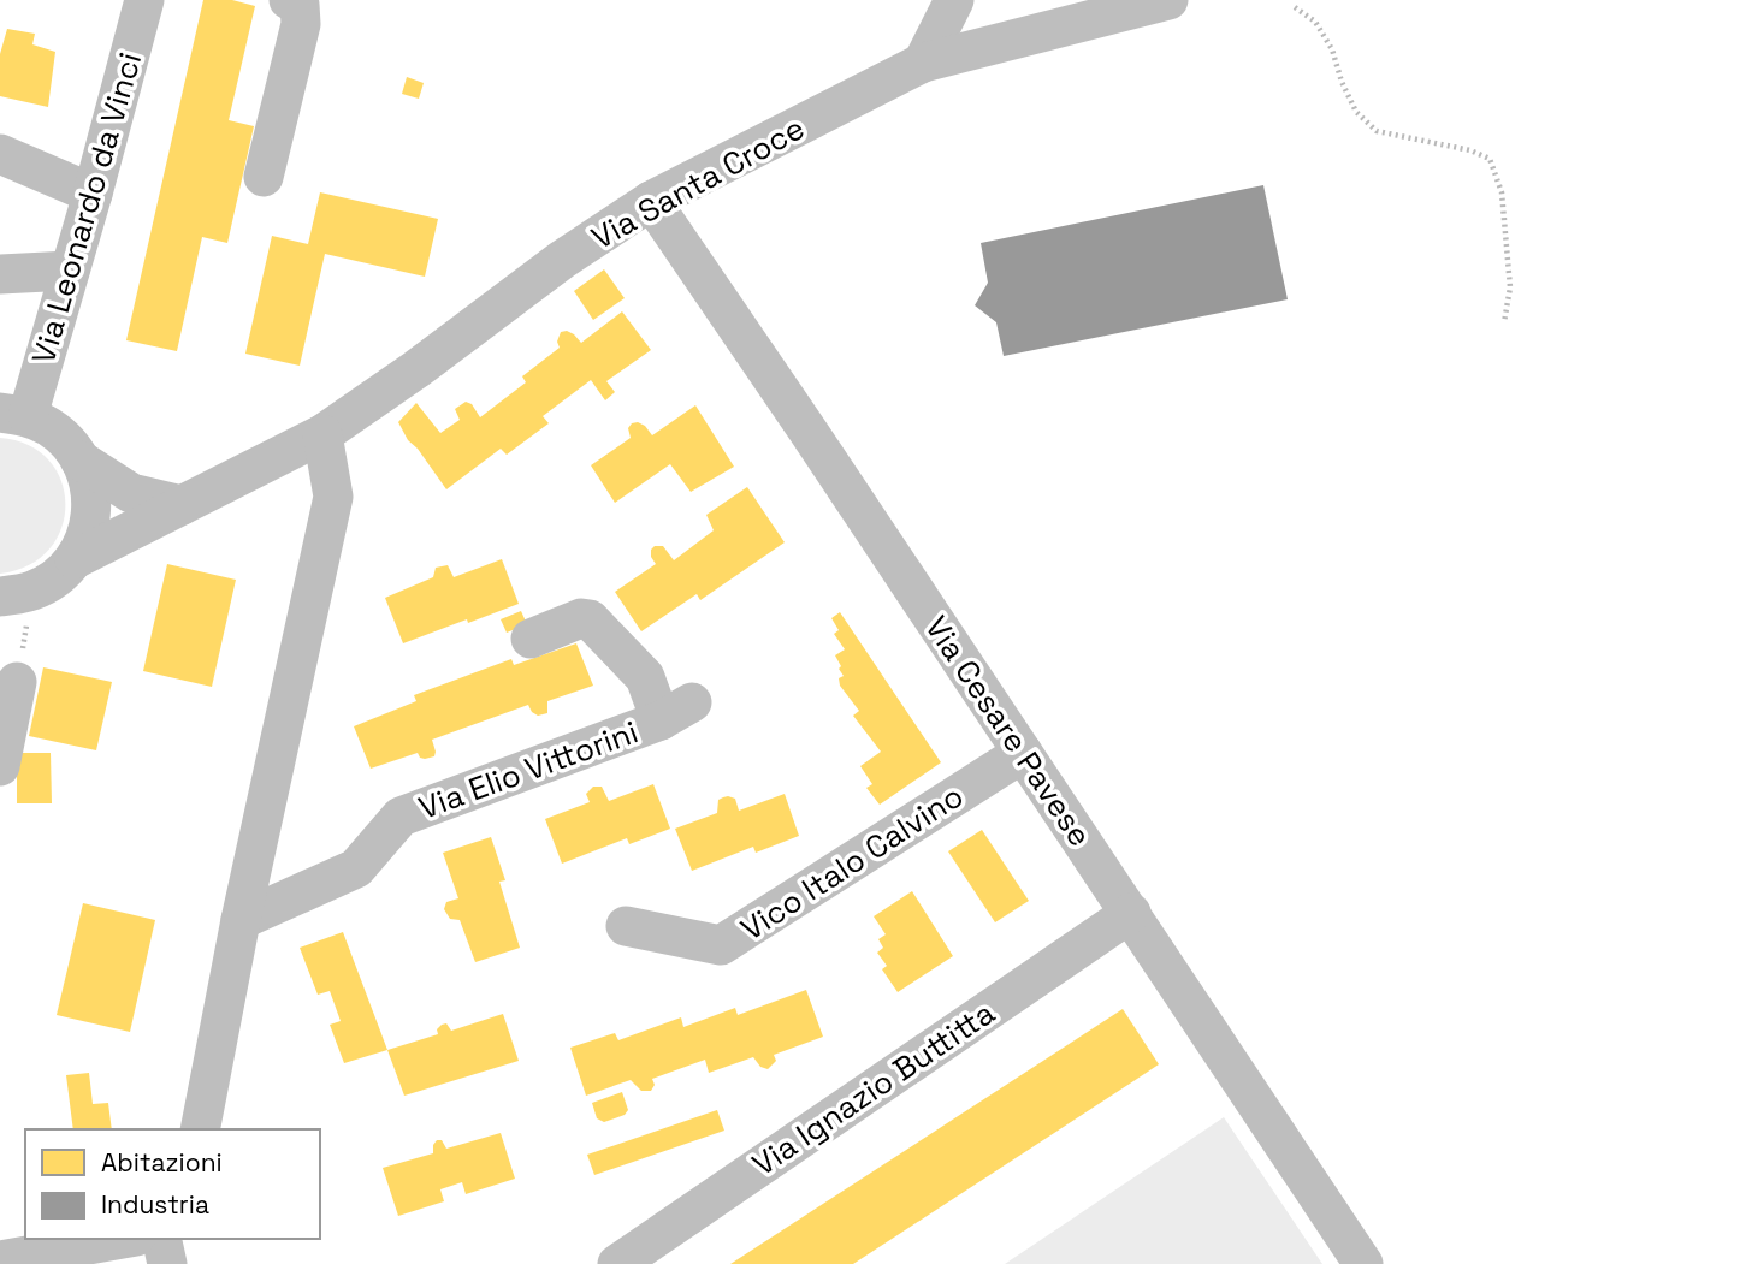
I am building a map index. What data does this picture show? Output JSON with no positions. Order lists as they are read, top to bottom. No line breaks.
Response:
{"streets":{"street":["Via Santa Croce","Via Leonardo da Vinci","Via Cesare Pavese","Via Elio Vittorini","Vico Italo Calvino","Via Ignazio Buttitta"]},"crossings":[["Via Santa Croce","Via Cesare Pavese"],["Via Cesare Pavese","Vico Italo Calvino"],["Via Cesare Pavese","Via Ignazio Buttitta"]],"legend":["Abitazioni","Industria"]}
